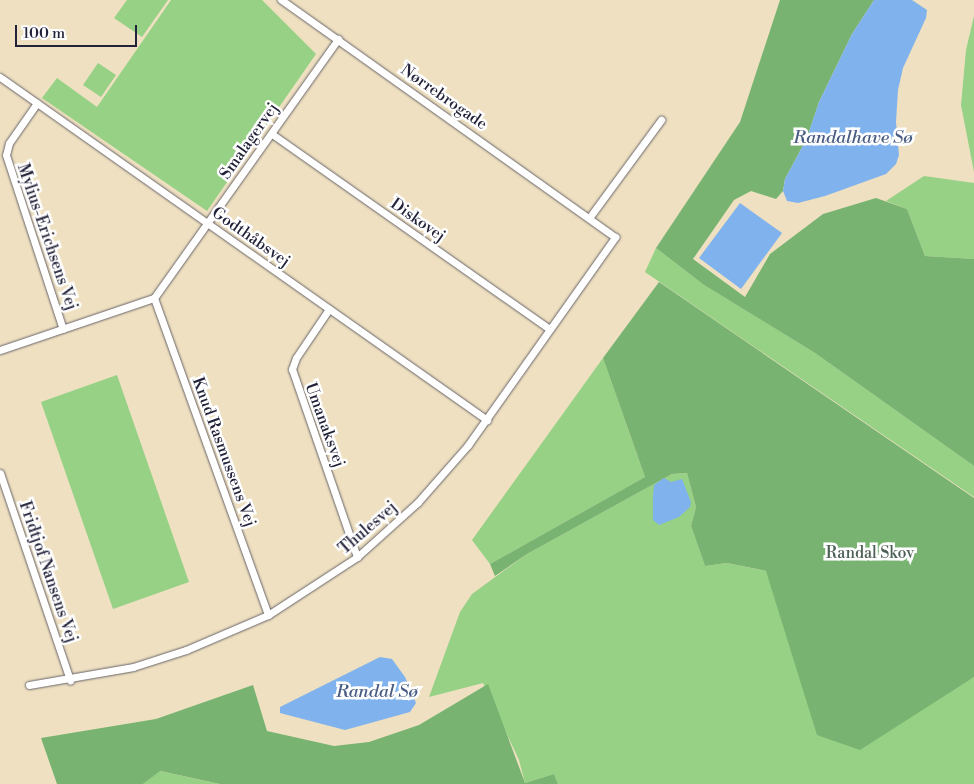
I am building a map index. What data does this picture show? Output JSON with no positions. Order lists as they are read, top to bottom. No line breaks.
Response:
{"streets":{"street":["Nørrebrogade","Smalagervej","Diskovej","Mylius-Erichsens Vej","Godthåbsvej","Umanaksvej","Knud Rasmussens Vej","Thulesvej","Fridtjof Nansens Vej"]},"crossings":[["Nørrebrogade","Smalagervej"],["Nørrebrogade","Thulesvej"],["Smalagervej","Diskovej"],["Smalagervej","Godthåbsvej"],["Smalagervej","Knud Rasmussens Vej"],["Diskovej","Thulesvej"],["Mylius-Erichsens Vej","Godthåbsvej"],["Godthåbsvej","Umanaksvej"],["Godthåbsvej","Thulesvej"],["Umanaksvej","Thulesvej"],["Knud Rasmussens Vej","Thulesvej"],["Thulesvej","Fridtjof Nansens Vej"]],"water":["Randalhave Sø","Randal Sø"],"parks":["Randal Skov"],"scale_bar":"100 m"}
